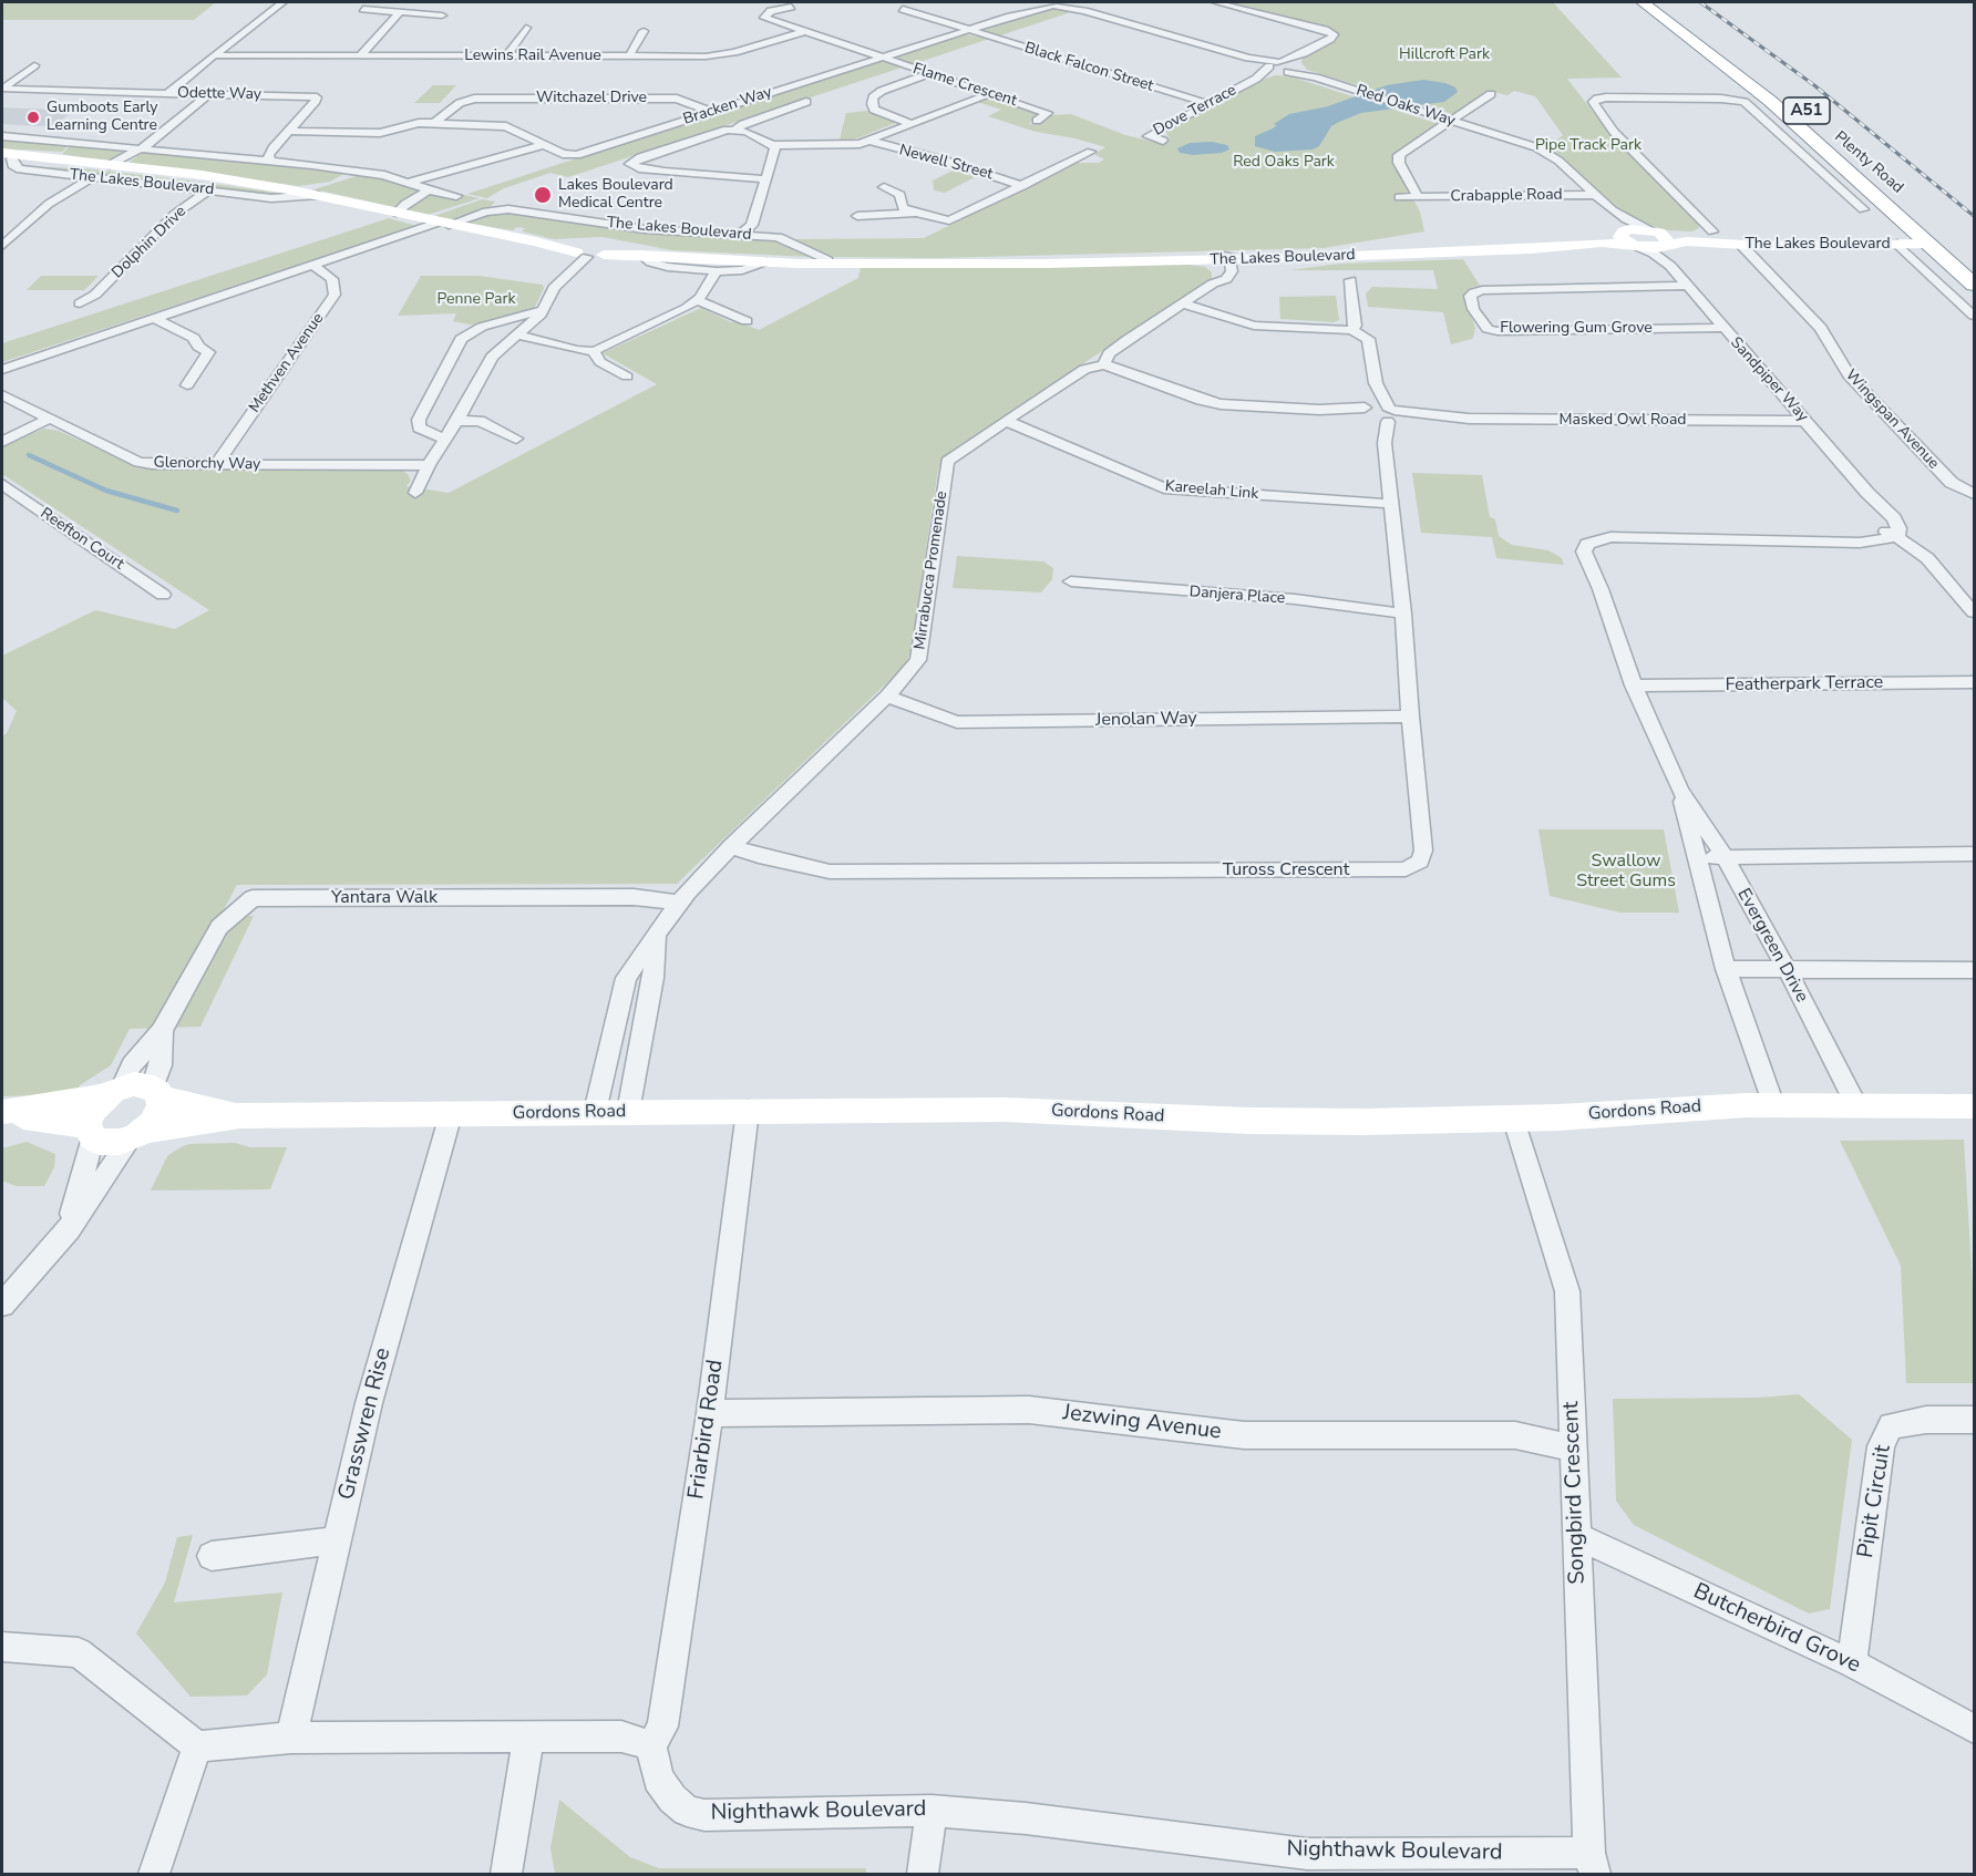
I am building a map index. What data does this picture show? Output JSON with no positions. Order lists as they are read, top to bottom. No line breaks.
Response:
{"streets":{"highway":["A51","Plenty Road"],"street":["Lewins Rail Avenue","Black Falcon Street","Flame Crescent","Odette Way","Witchazel Drive","Bracken Way","Red Oaks Way","Dove Terrace","Newell Street","The Lakes Boulevard","Crabapple Road","Dolphin Drive","Flowering Gum Grove","Methven Avenue","Sandpiper Way","Wingspan Avenue","Masked Owl Road","Glenorchy Way","Kareelah Link","Reefton Court","Mirrabucca Promenade","Danjera Place","Featherpark Terrace","Jenolan Way","Tuross Crescent","Yantara Walk","Evergreen Drive","Gordons Road","Jezwing Avenue","Grasswren Rise","Friarbird Road","Songbird Crescent","Pipit Circuit","Butcherbird Grove","Nighthawk Boulevard"]},"crossings":[["Lewins Rail Avenue","Flame Crescent"],["Black Falcon Street","Bracken Way"],["Black Falcon Street","Dove Terrace"],["Flame Crescent","Bracken Way"],["Odette Way","Bracken Way"],["Witchazel Drive","Bracken Way"],["Bracken Way","Red Oaks Way"],["Red Oaks Way","Dove Terrace"],["Red Oaks Way","The Lakes Boulevard"],["Red Oaks Way","Crabapple Road"],["Plenty Road","The Lakes Boulevard"],["The Lakes Boulevard","Dolphin Drive"],["The Lakes Boulevard","Sandpiper Way"],["The Lakes Boulevard","Wingspan Avenue"],["The Lakes Boulevard","Mirrabucca Promenade"],["Flowering Gum Grove","Sandpiper Way"],["Methven Avenue","Glenorchy Way"],["Sandpiper Way","Masked Owl Road"],["Sandpiper Way","Evergreen Drive"],["Masked Owl Road","Mirrabucca Promenade"],["Masked Owl Road","Tuross Crescent"],["Kareelah Link","Mirrabucca Promenade"],["Kareelah Link","Tuross Crescent"],["Mirrabucca Promenade","Jenolan Way"],["Mirrabucca Promenade","Tuross Crescent"],["Mirrabucca Promenade","Yantara Walk"],["Mirrabucca Promenade","Gordons Road"],["Danjera Place","Tuross Crescent"],["Featherpark Terrace","Evergreen Drive"],["Jenolan Way","Tuross Crescent"],["Yantara Walk","Gordons Road"],["Evergreen Drive","Gordons Road"],["Gordons Road","Grasswren Rise"],["Gordons Road","Friarbird Road"],["Gordons Road","Songbird Crescent"],["Jezwing Avenue","Friarbird Road"],["Jezwing Avenue","Songbird Crescent"],["Friarbird Road","Nighthawk Boulevard"],["Songbird Crescent","Butcherbird Grove"],["Songbird Crescent","Nighthawk Boulevard"],["Pipit Circuit","Butcherbird Grove"]],"parks":["Hillcroft Park","Pipe Track Park","Red Oaks Park","Penne Park","Swallow Street Gums"],"places":["Gumboots Early Learning Centre","Lakes Boulevard Medical Centre"]}
